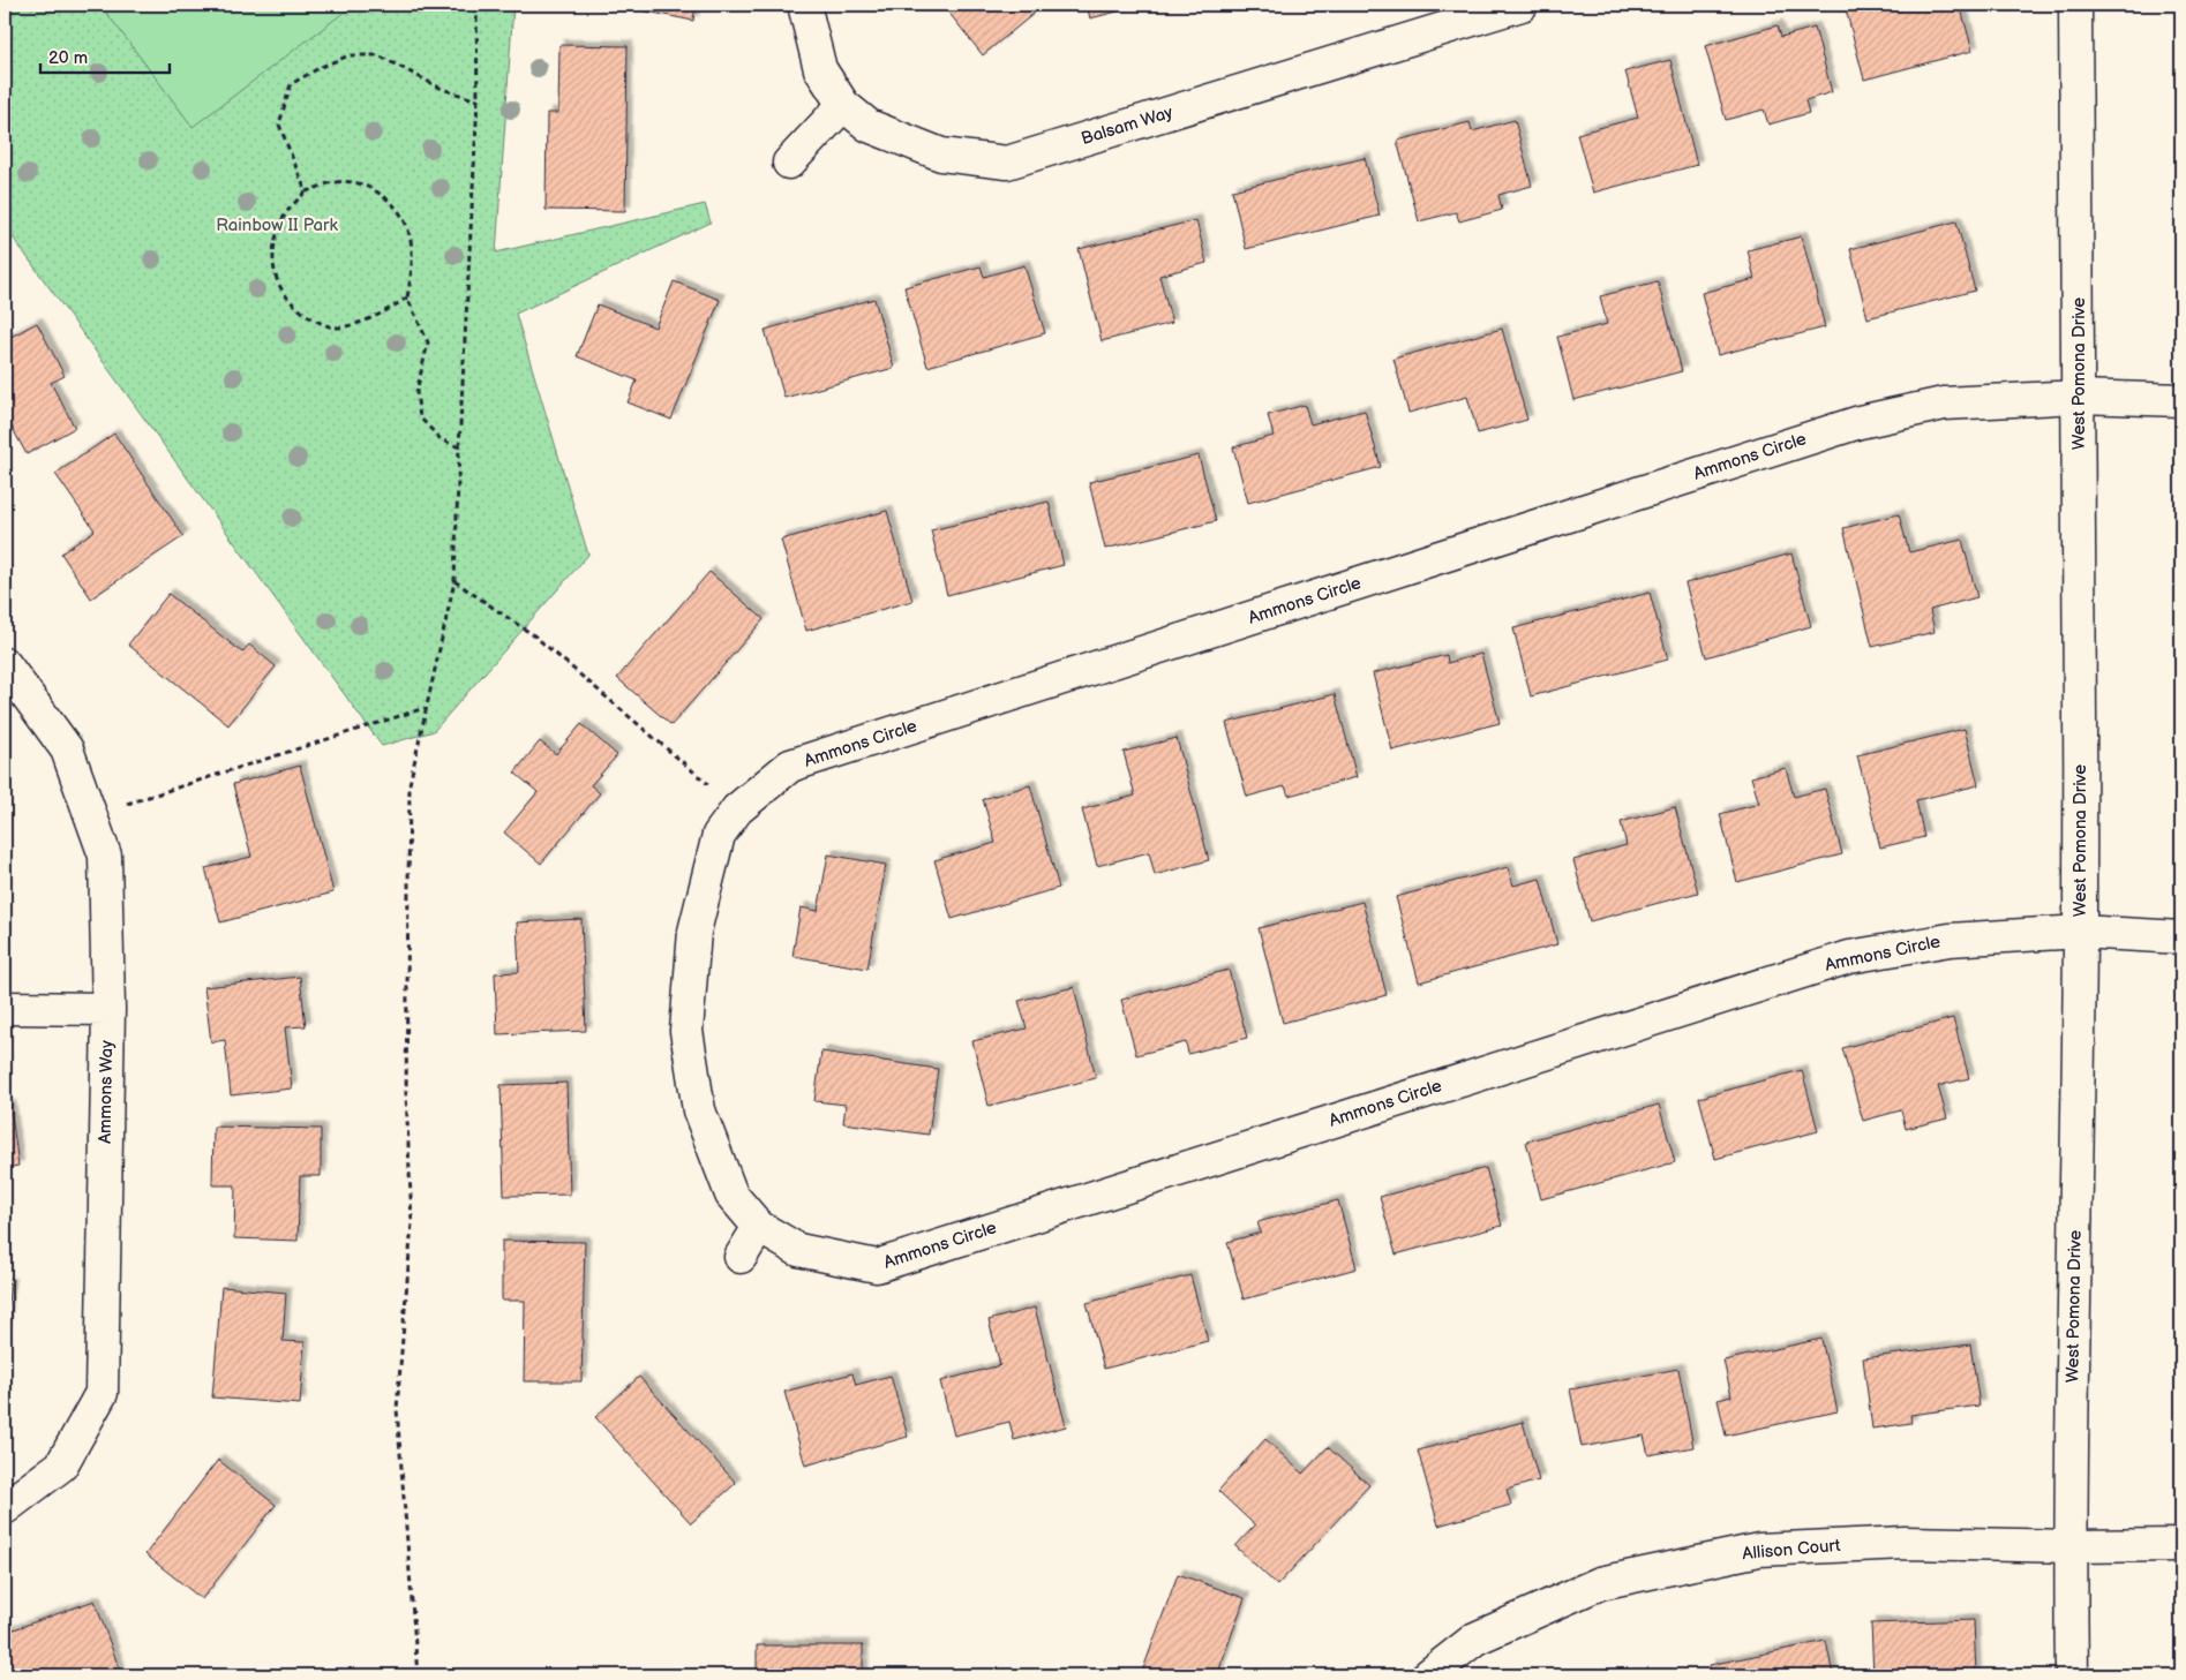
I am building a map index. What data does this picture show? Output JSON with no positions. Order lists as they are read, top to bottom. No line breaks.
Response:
{"streets":{"street":["Balsam Way","West Pomona Drive","Ammons Circle","Ammons Way","Allison Court"]},"crossings":[["West Pomona Drive","Ammons Circle"],["West Pomona Drive","Allison Court"]],"parks":["Rainbow II Park"],"scale_bar":"20 m"}
